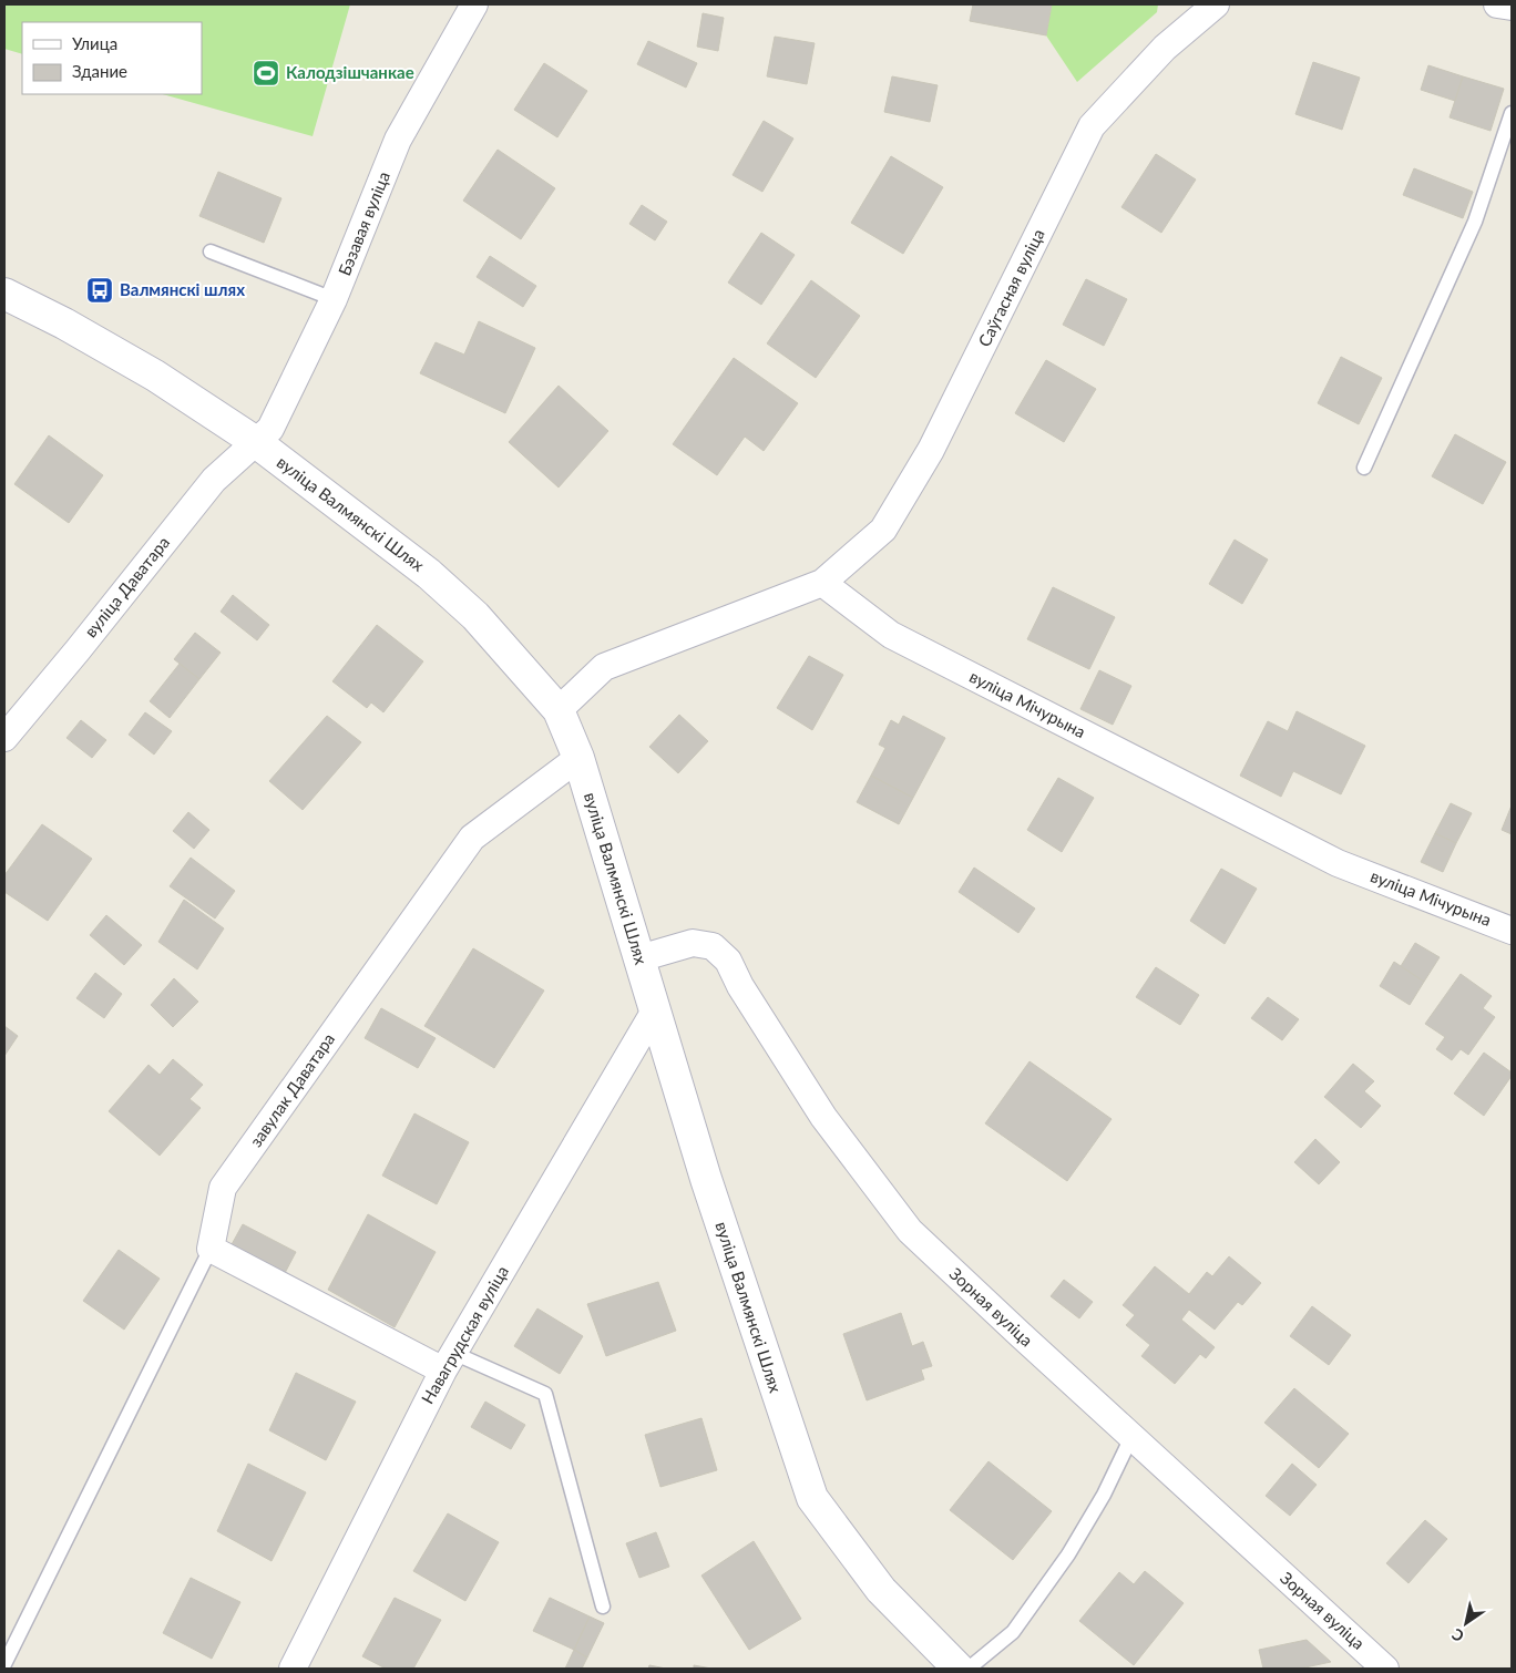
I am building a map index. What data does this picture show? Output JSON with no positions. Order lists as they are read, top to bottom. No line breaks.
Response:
{"streets":{"main road":["вуліца Валмянскі Шлях"],"street":["Бэзавая вуліца","Саўгасная вуліца","вуліца Даватара","вуліца Мічурына","завулак Даватара","Зорная вуліца","Навагрудская вуліца"]},"crossings":[["Бэзавая вуліца","вуліца Валмянскі Шлях"],["Бэзавая вуліца","вуліца Даватара"],["Саўгасная вуліца","вуліца Мічурына"],["вуліца Валмянскі Шлях","вуліца Даватара"],["вуліца Валмянскі Шлях","завулак Даватара"],["вуліца Валмянскі Шлях","Зорная вуліца"],["вуліца Валмянскі Шлях","Навагрудская вуліца"]],"places":{"sports":["Калодзішчанкае"],"bus stop":["Валмянскі шлях"]},"legend":["Улица","Здание"],"north":"bottom left"}
